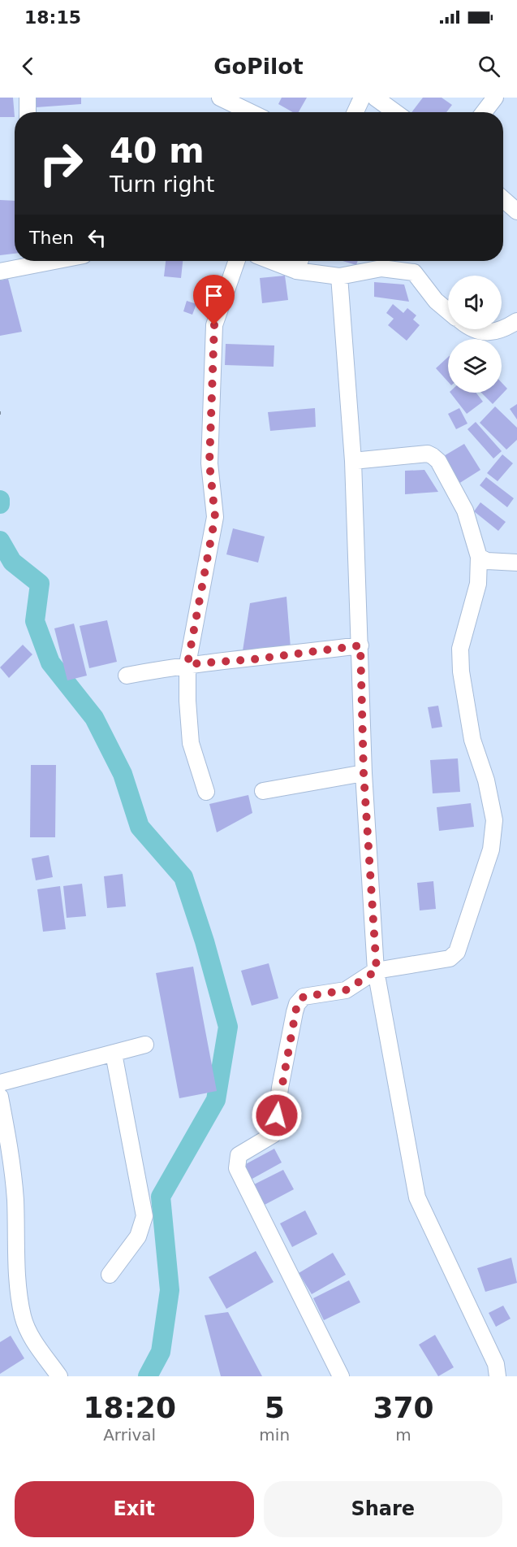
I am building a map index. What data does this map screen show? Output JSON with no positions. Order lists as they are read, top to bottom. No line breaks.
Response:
{"page":{"status":"18:15","header":"GoPilot","turn":["40 m","Turn right"],"then":"Then","eta":["18:20","Arrival","5","min","370","m"],"buttons":["Exit","Share"]}}
